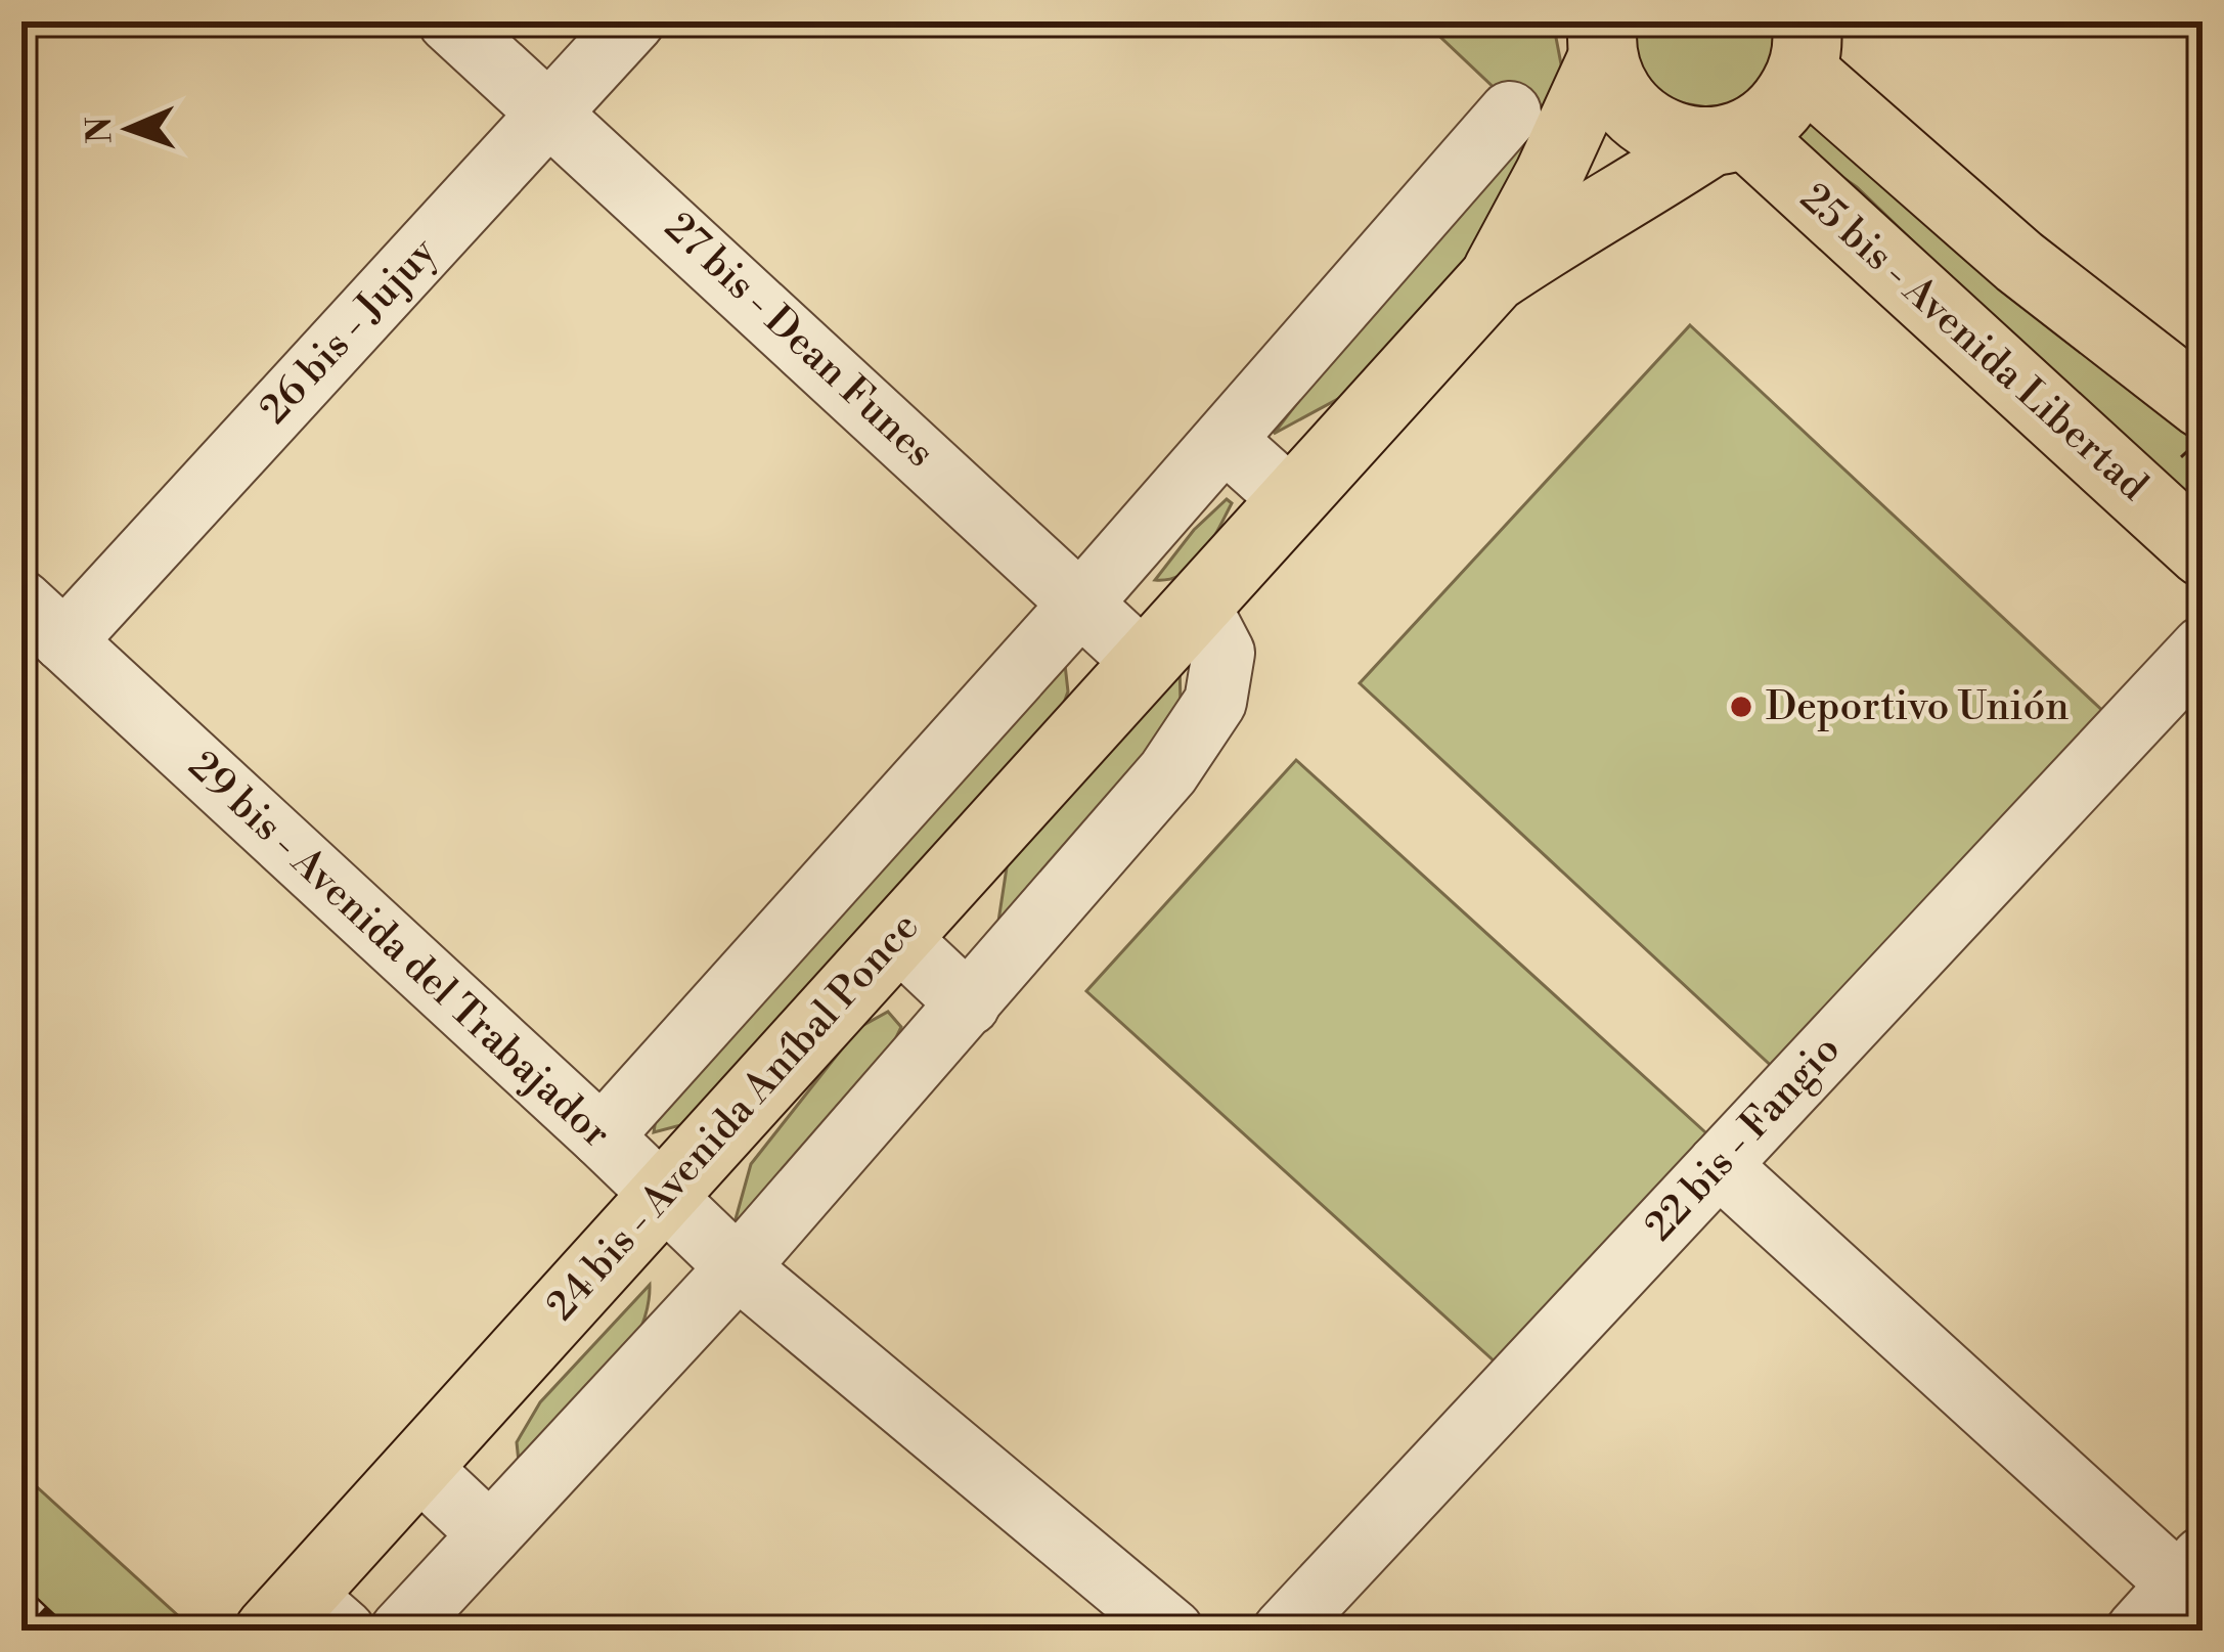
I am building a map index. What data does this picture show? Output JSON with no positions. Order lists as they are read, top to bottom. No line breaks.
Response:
{"streets":{"main road":["25 bis - Avenida Libertad","24 bis - Avenida Aníbal Ponce"],"street":["26 bis - Jujuy","27 bis - Dean Funes","29 bis - Avenida del Trabajador","22 bis - Fangio"]},"crossings":[["26 bis - Jujuy","27 bis - Dean Funes"],["26 bis - Jujuy","29 bis - Avenida del Trabajador"],["27 bis - Dean Funes","24 bis - Avenida Aníbal Ponce"],["25 bis - Avenida Libertad","24 bis - Avenida Aníbal Ponce"],["29 bis - Avenida del Trabajador","24 bis - Avenida Aníbal Ponce"]],"places":["Deportivo Unión"],"north":"left"}
